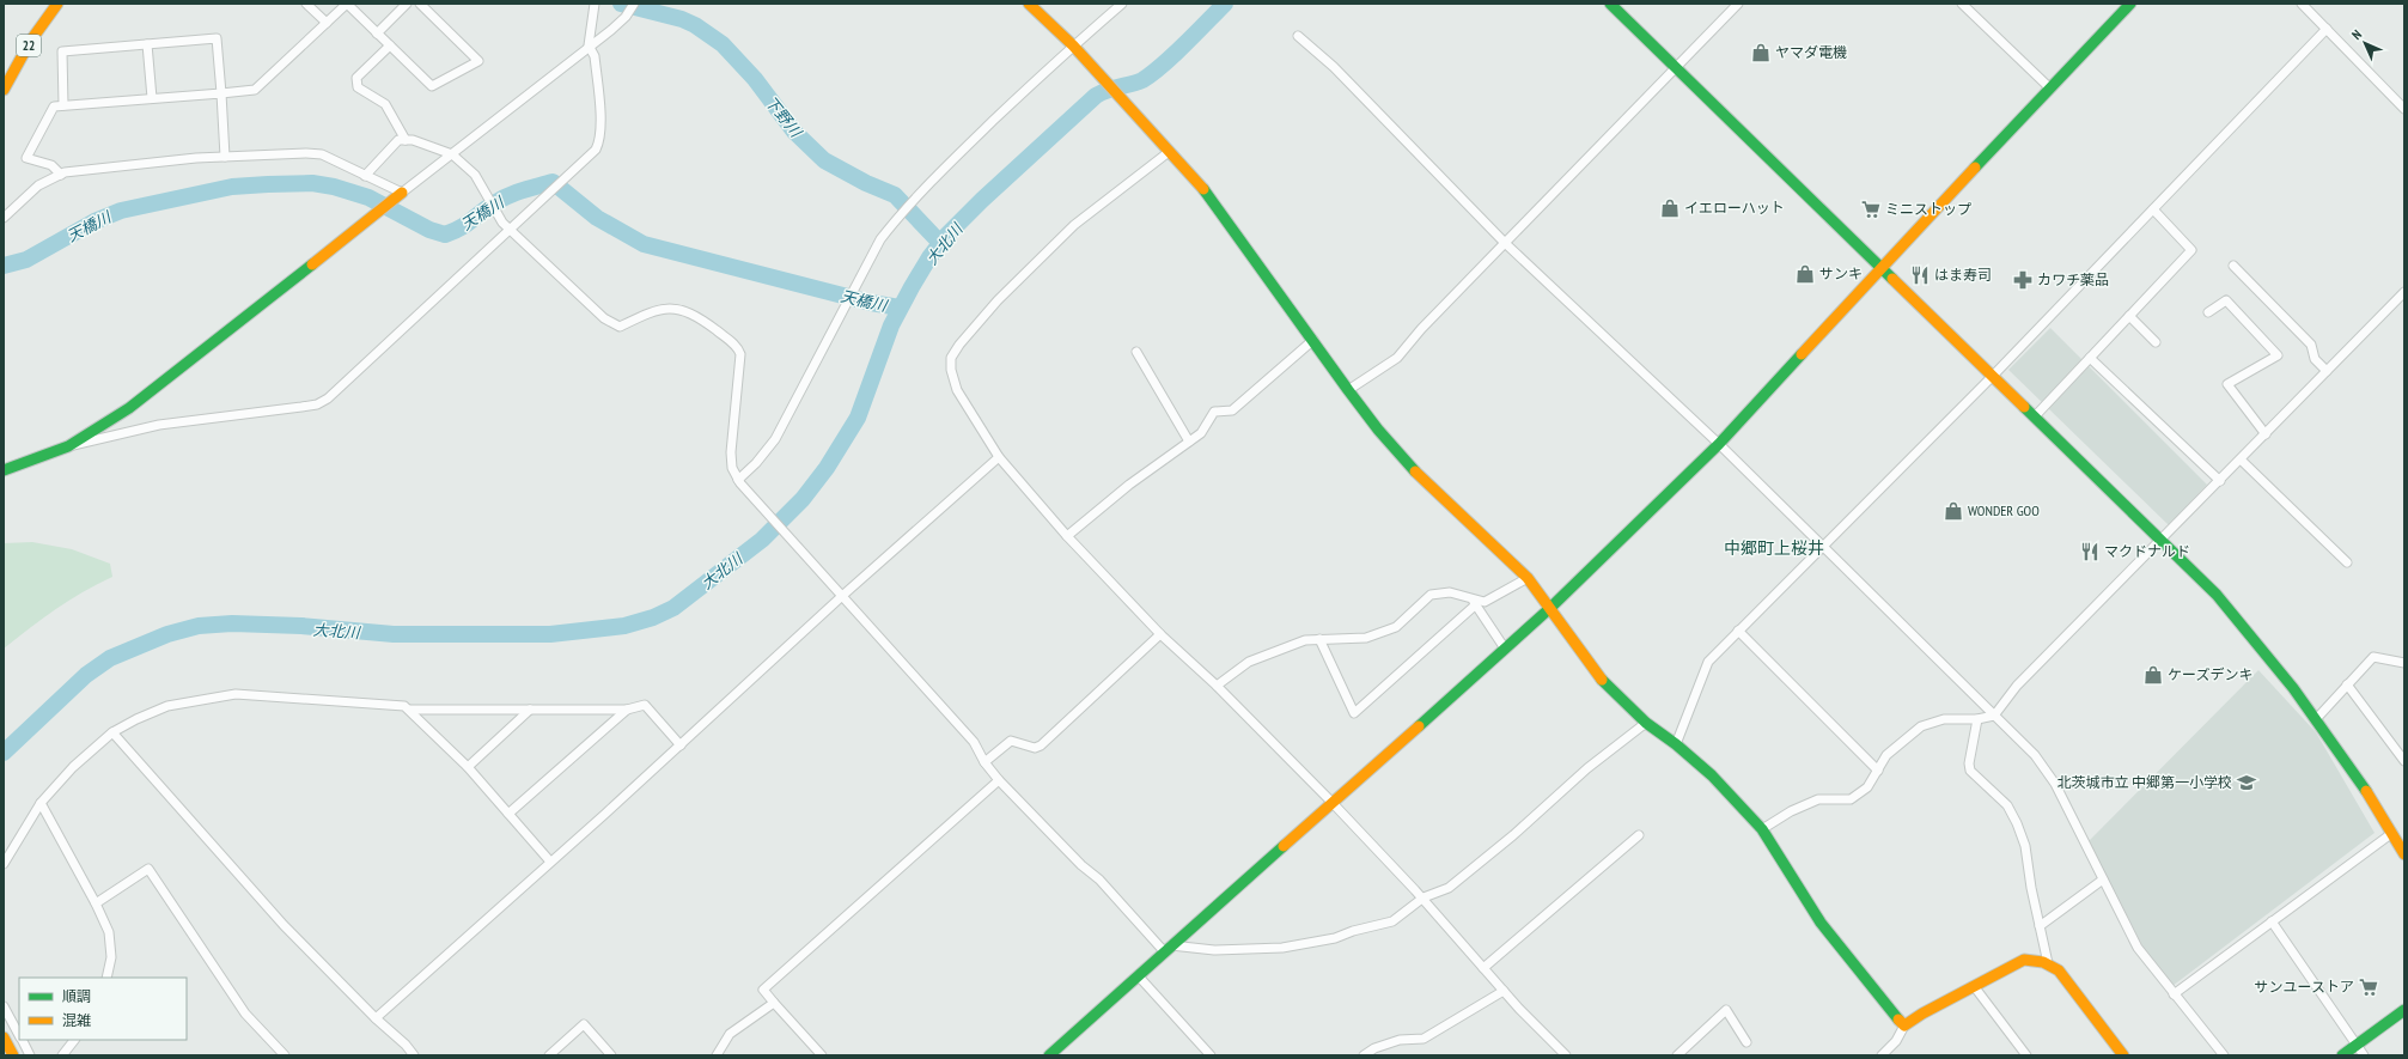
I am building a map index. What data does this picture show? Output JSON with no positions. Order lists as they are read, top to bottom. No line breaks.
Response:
{"streets":{"main road":["22"]},"districts":["中郷町上桜井"],"water":["下野川","天橋川","大北川"],"places":{"shop":["ヤマダ電機","イエローハット","サンキ","WONDER GOO","ケーズデンキ"],"supermarket":["ミニストップ","サンユーストア"],"restaurant":["はま寿司","マクドナルド"],"pharmacy":["カワチ薬品"],"school or university":["北茨城市立 中郷第一小学校"]},"legend":["順調","混雑"],"north":"top left"}
